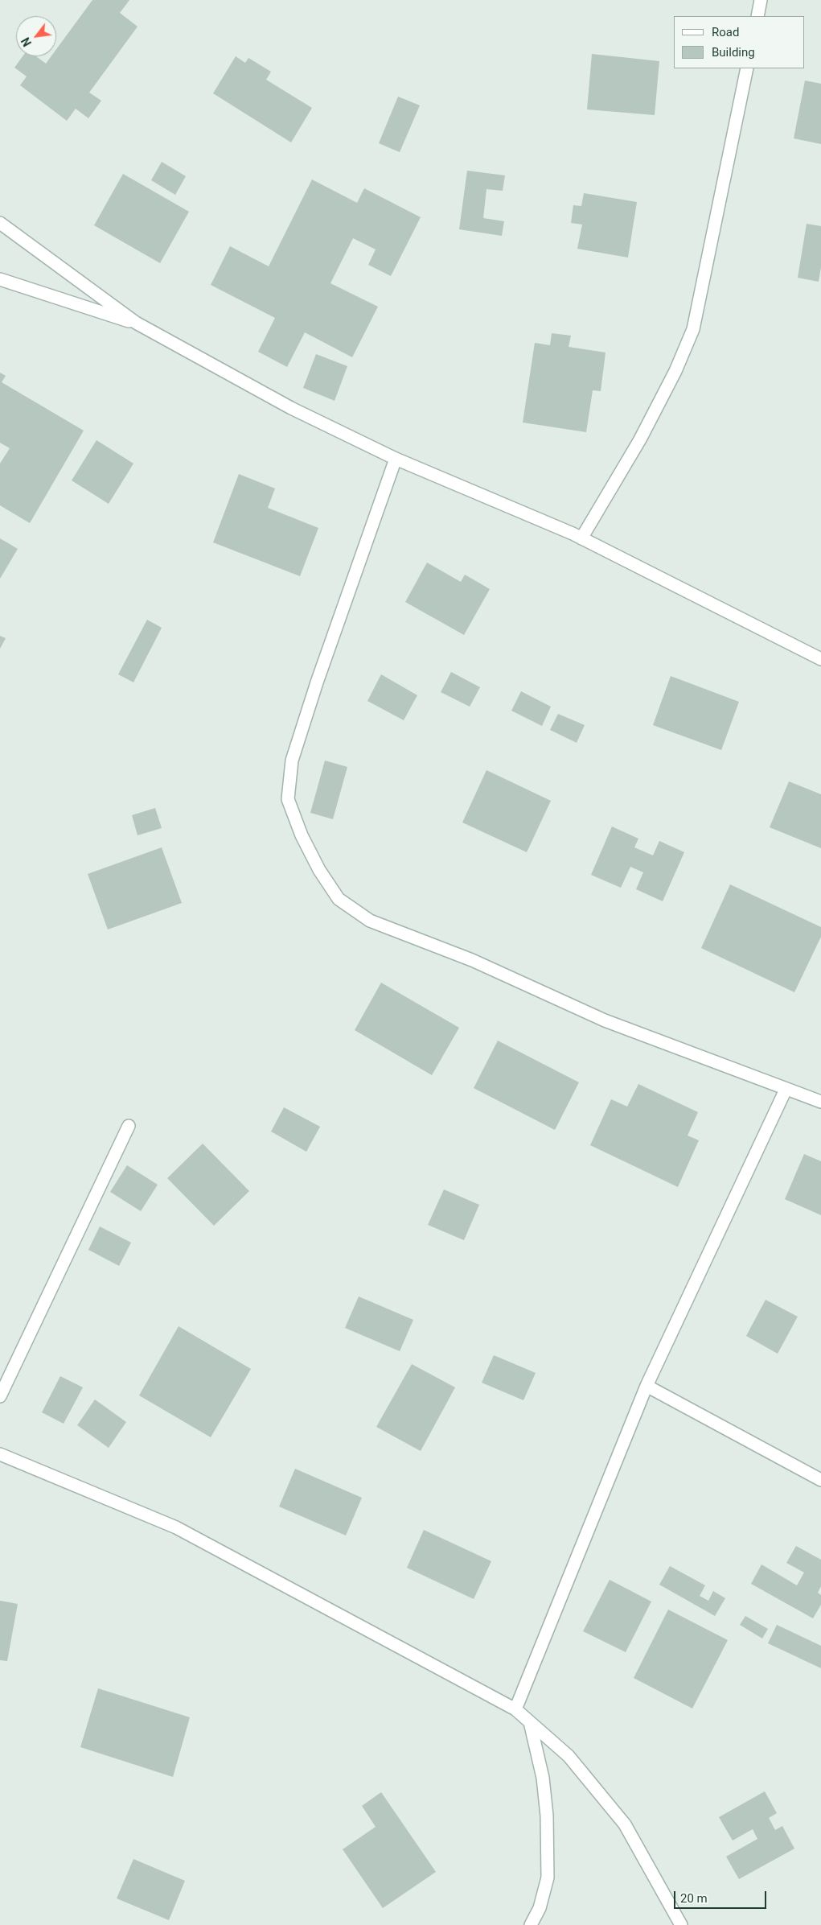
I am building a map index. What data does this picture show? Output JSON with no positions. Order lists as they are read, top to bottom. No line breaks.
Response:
{"legend":["Road","Building"],"scale_bar":"20 m","north":"bottom left"}
